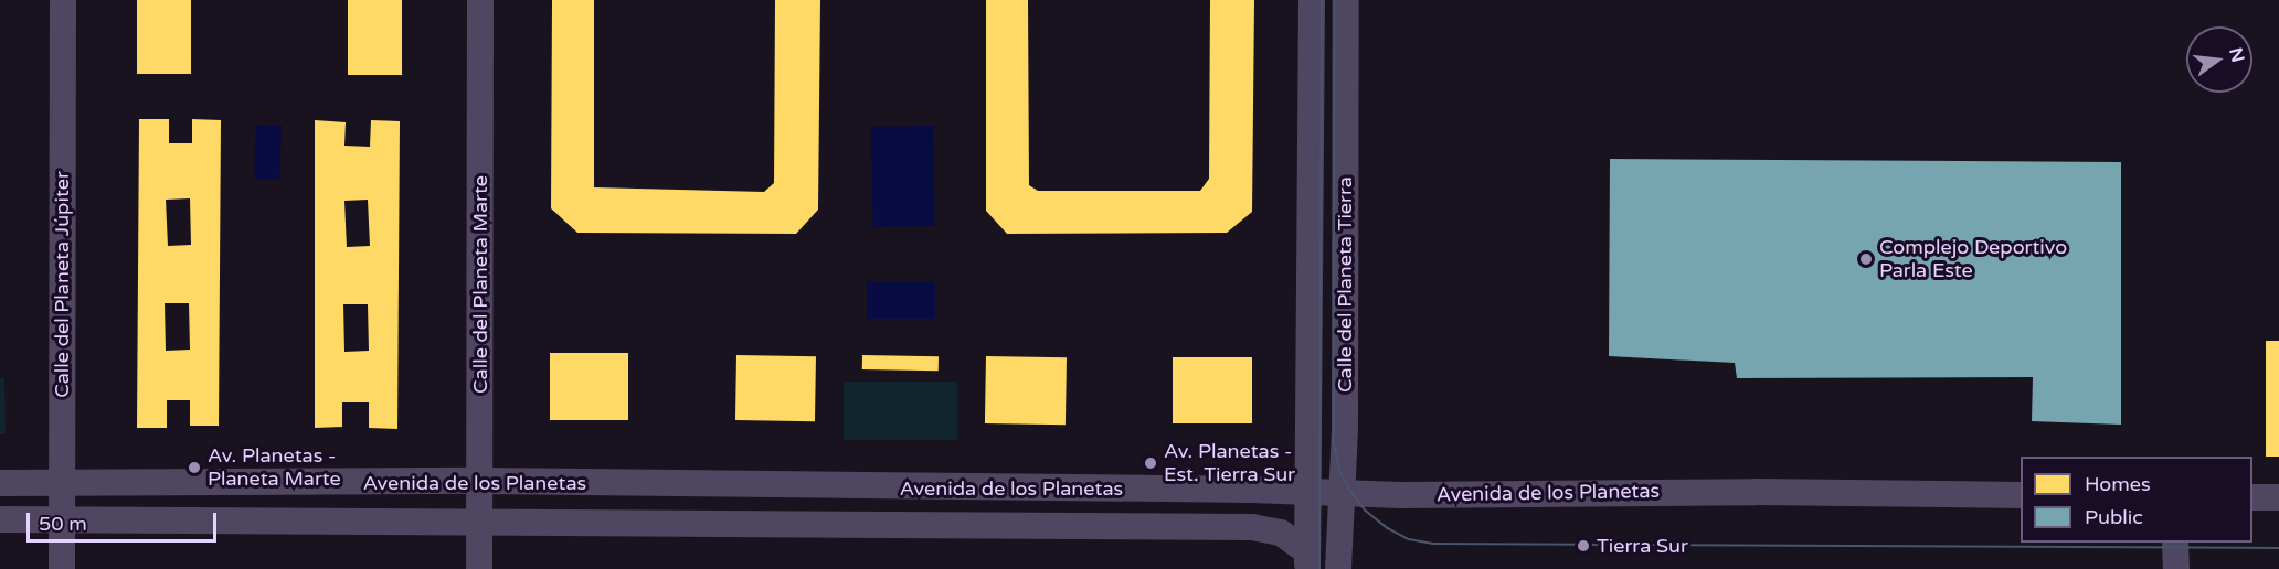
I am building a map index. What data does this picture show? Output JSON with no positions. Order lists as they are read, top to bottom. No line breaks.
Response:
{"streets":{"street":["Calle del Planeta Júpiter","Calle del Planeta Marte","Calle del Planeta Tierra","Avenida de los Planetas"]},"crossings":[["Calle del Planeta Júpiter","Avenida de los Planetas"],["Calle del Planeta Marte","Avenida de los Planetas"],["Calle del Planeta Tierra","Avenida de los Planetas"]],"places":["Complejo Deportivo Parla Este","Av. Planetas - Est. Tierra Sur","Av. Planetas - Planeta Marte","Tierra Sur"],"legend":["Homes","Public"],"scale_bar":"50 m","north":"right"}
